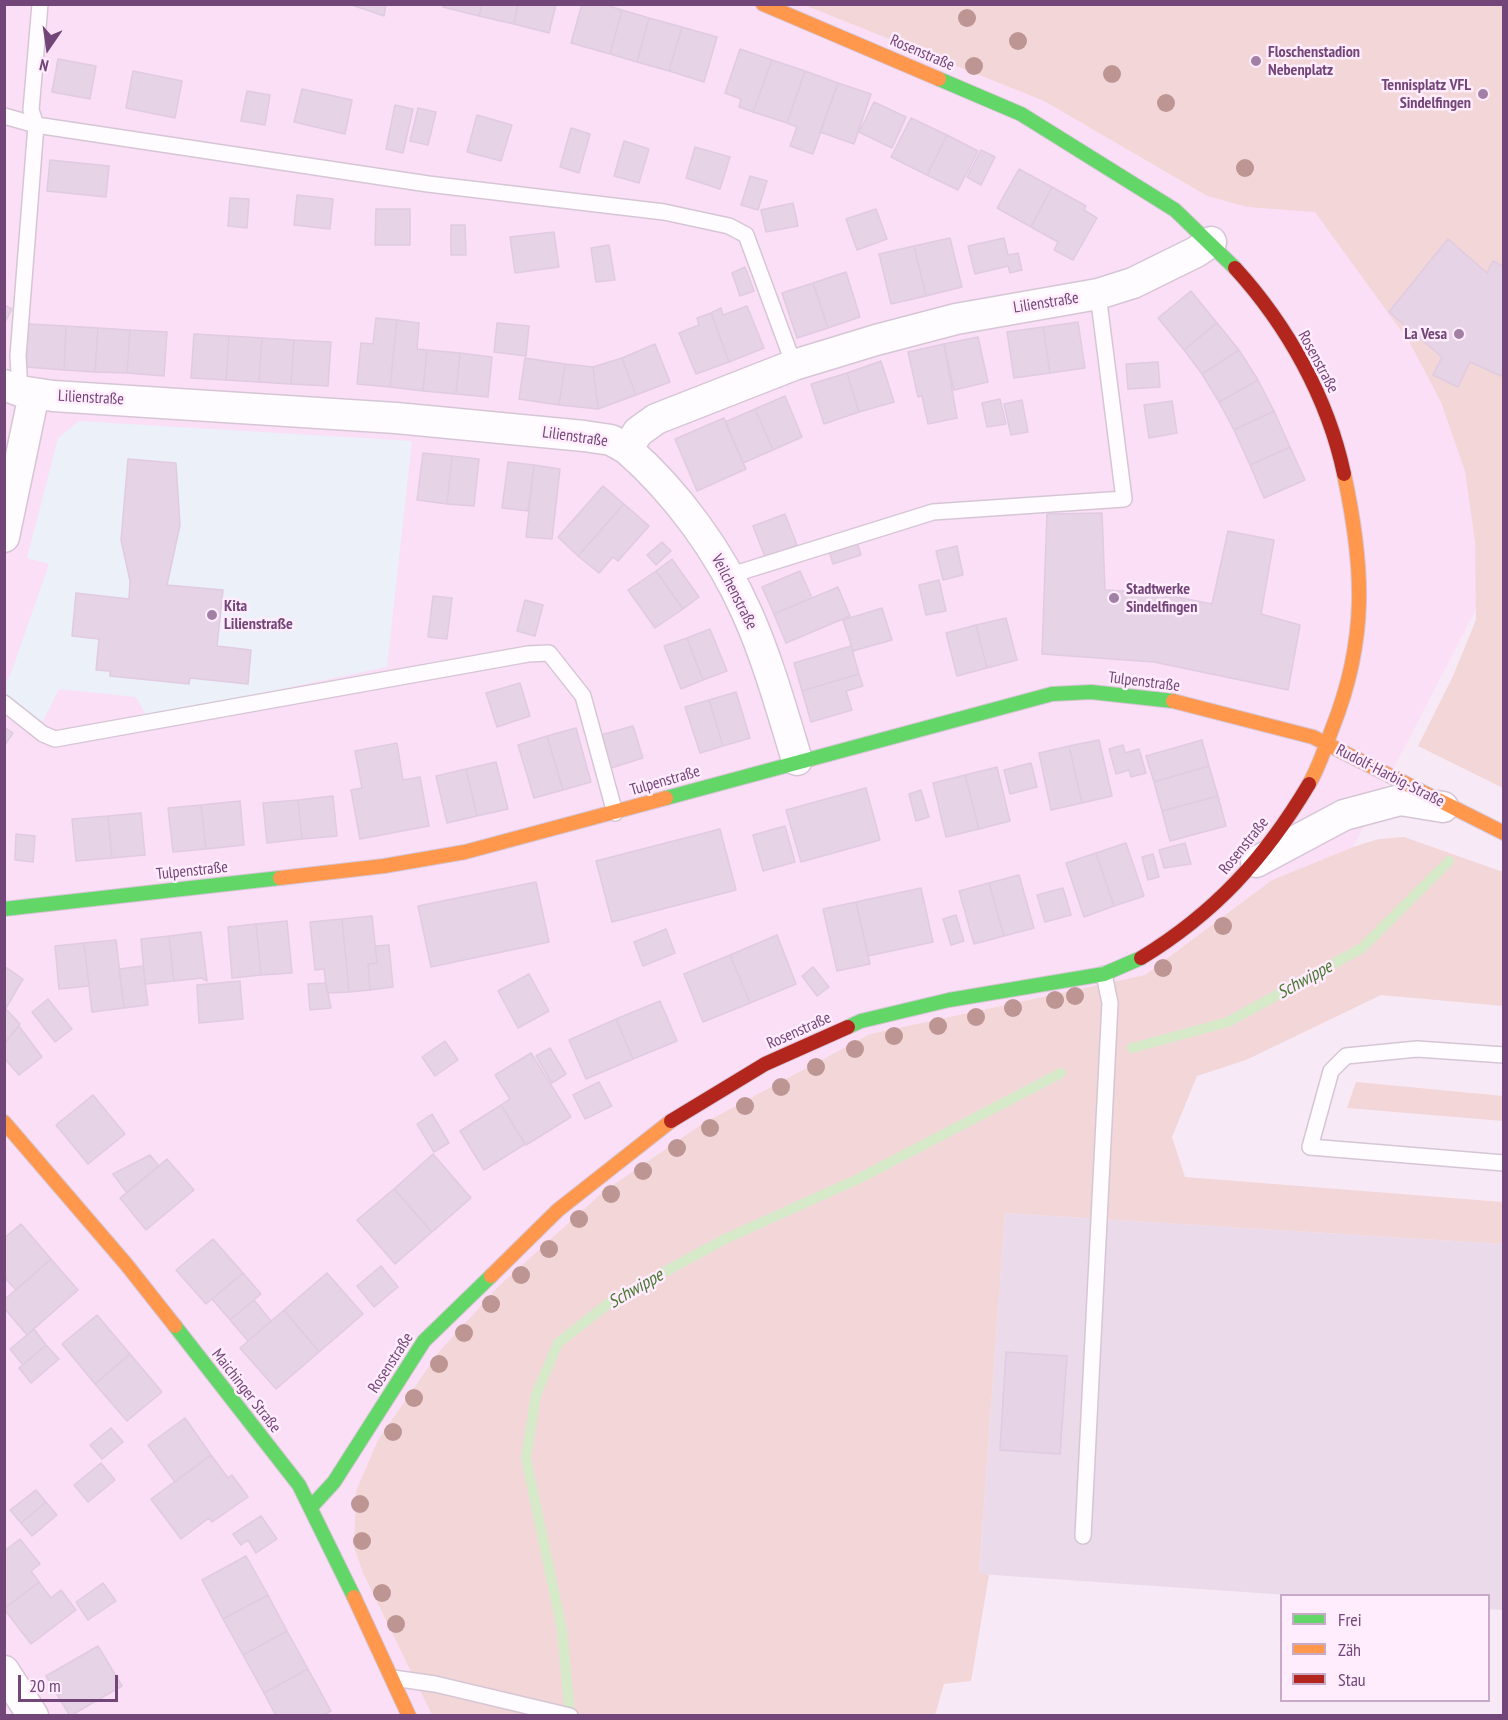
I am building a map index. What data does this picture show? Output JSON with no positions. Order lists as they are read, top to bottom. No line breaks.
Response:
{"streets":{"street":["Rosenstraße","Lilienstraße","Veilchenstraße","Tulpenstraße","Rudolf-Harbig-Straße","Maichinger Straße"]},"crossings":[["Rosenstraße","Lilienstraße"],["Rosenstraße","Tulpenstraße"],["Rosenstraße","Rudolf-Harbig-Straße"],["Rosenstraße","Maichinger Straße"],["Lilienstraße","Veilchenstraße"],["Veilchenstraße","Tulpenstraße"],["Tulpenstraße","Rudolf-Harbig-Straße"]],"water":["Schwippe"],"places":["Floschenstadion Nebenplatz","Tennisplatz VFL Sindelfingen","La Vesa","Stadtwerke Sindelfingen","Kita Lilienstraße"],"legend":["Frei","Zäh","Stau"],"scale_bar":"20 m","north":"bottom"}
